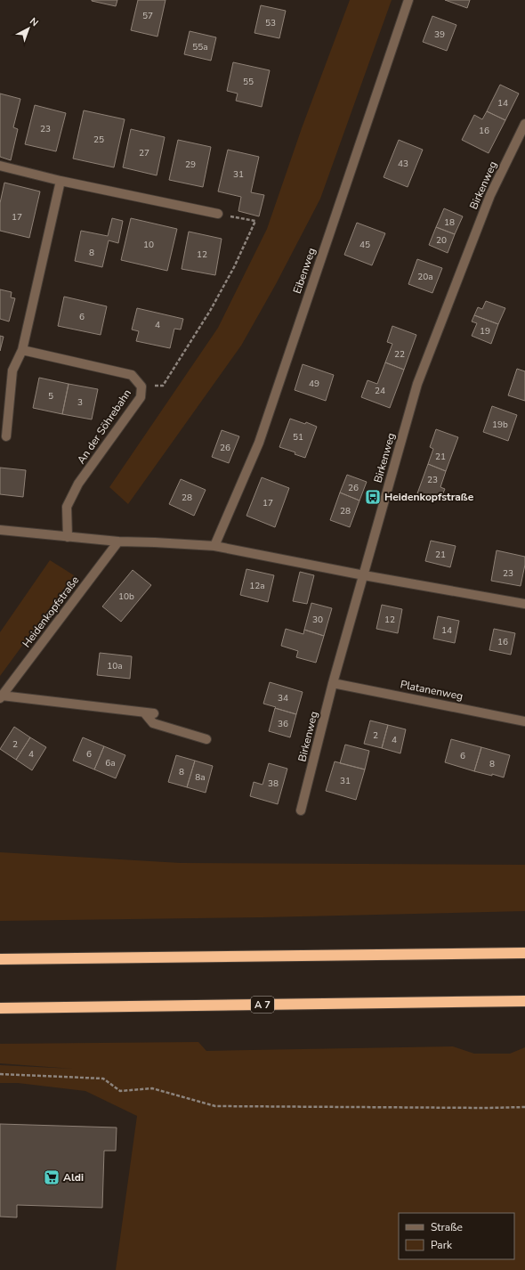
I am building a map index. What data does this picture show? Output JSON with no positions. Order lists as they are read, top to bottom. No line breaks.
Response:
{"streets":{"highway":["A 7"],"street":["Birkenweg","Eibenweg","An der Söhrebahn","Heidenkopfstraße","Platanenweg"]},"crossings":[["Birkenweg","Platanenweg"]],"places":{"bus stop":["Heidenkopfstraße"],"supermarket":["Aldi"]},"house_numbers":["57","53","39","55a","55","14","23","16","25","27","43","29","31","17","18","20","10","45","8","12","20a","6","4","19","22","49","24","5","3","19b","51","26","21","23","26","28","17","28","21","23","12a","10b","30","12","14","16","10a","34","36","2","4","2","4","6","6","6a","8","8","8a","31","38"],"legend":["Straße","Park"],"north":"top right"}
